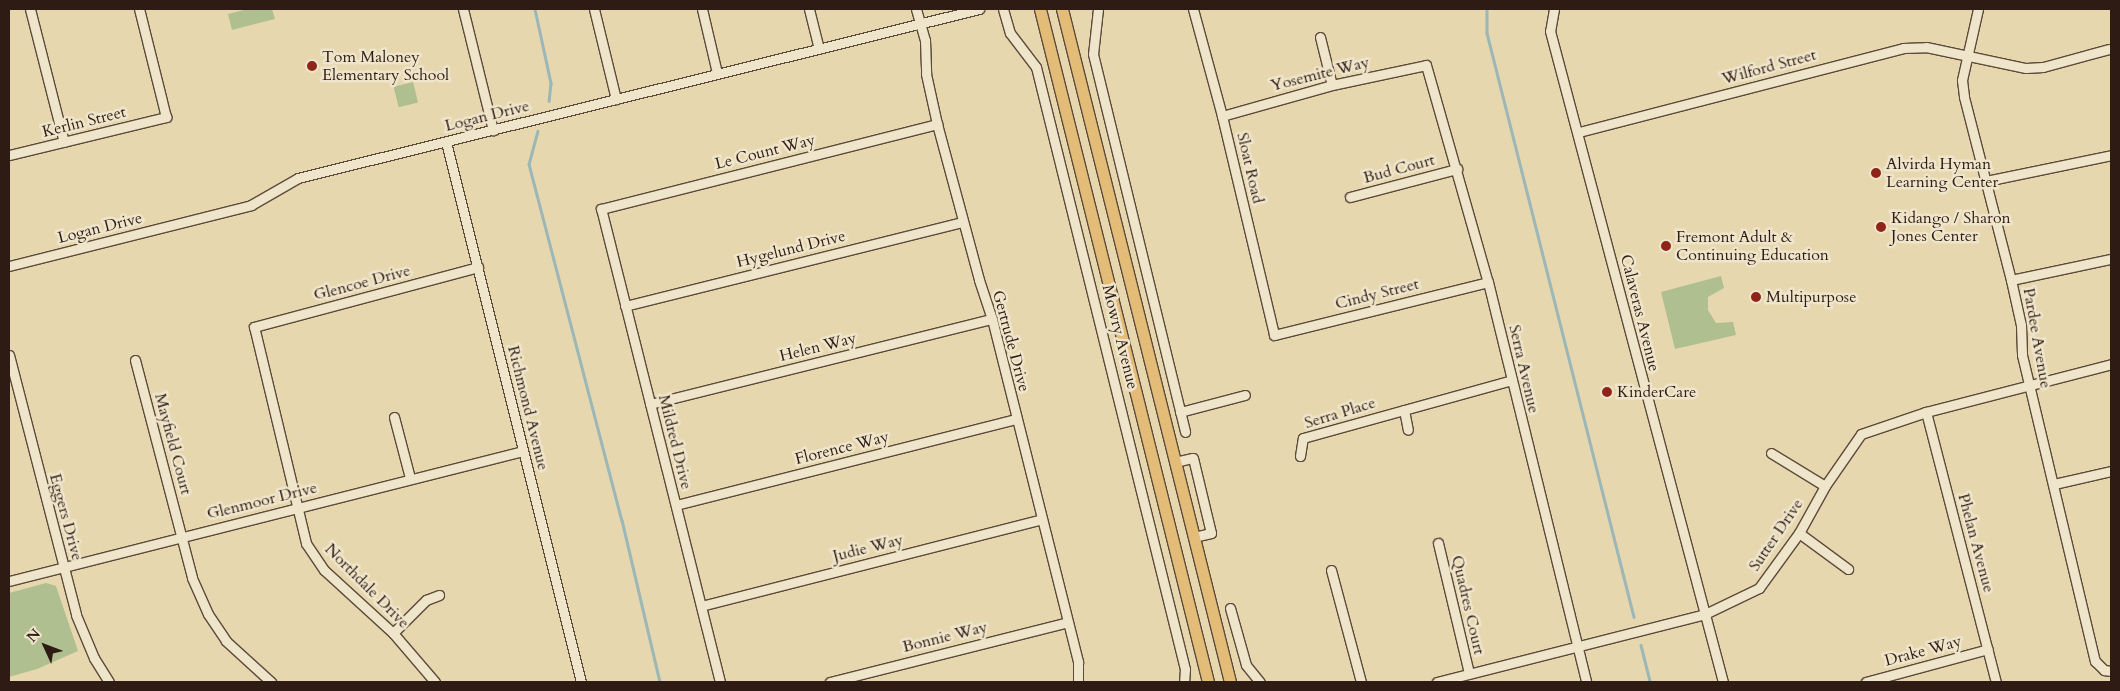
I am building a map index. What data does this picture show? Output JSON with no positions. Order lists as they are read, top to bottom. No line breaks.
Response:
{"streets":{"main road":["Mowry Avenue"],"street":["Wilford Street","Yosemite Way","Logan Drive","Kerlin Street","Le Count Way","Sloat Road","Bud Court","Hygelund Drive","Glencoe Drive","Cindy Street","Calaveras Avenue","Pardee Avenue","Gertrude Drive","Helen Way","Serra Avenue","Richmond Avenue","Serra Place","Mildred Drive","Mayfield Court","Florence Way","Glenmoor Drive","Eggers Drive","Sutter Drive","Phelan Avenue","Judie Way","Northdale Drive","Quadres Court","Bonnie Way","Drake Way"]},"crossings":[["Wilford Street","Calaveras Avenue"],["Wilford Street","Pardee Avenue"],["Yosemite Way","Sloat Road"],["Yosemite Way","Serra Avenue"],["Logan Drive","Gertrude Drive"],["Logan Drive","Richmond Avenue"],["Le Count Way","Gertrude Drive"],["Le Count Way","Mildred Drive"],["Sloat Road","Cindy Street"],["Bud Court","Serra Avenue"],["Hygelund Drive","Gertrude Drive"],["Hygelund Drive","Mildred Drive"],["Glencoe Drive","Richmond Avenue"],["Glencoe Drive","Northdale Drive"],["Cindy Street","Serra Avenue"],["Calaveras Avenue","Sutter Drive"],["Pardee Avenue","Sutter Drive"],["Gertrude Drive","Helen Way"],["Gertrude Drive","Florence Way"],["Gertrude Drive","Judie Way"],["Gertrude Drive","Bonnie Way"],["Helen Way","Mildred Drive"],["Serra Avenue","Serra Place"],["Serra Avenue","Sutter Drive"],["Richmond Avenue","Glenmoor Drive"],["Mildred Drive","Florence Way"],["Mildred Drive","Judie Way"],["Mayfield Court","Glenmoor Drive"],["Glenmoor Drive","Eggers Drive"],["Glenmoor Drive","Northdale Drive"],["Sutter Drive","Phelan Avenue"],["Sutter Drive","Quadres Court"],["Phelan Avenue","Drake Way"]],"places":["Tom Maloney Elementary School","Alvirda Hyman Learning Center","Kidango / Sharon Jones Center","Fremont Adult & Continuing Education","Multipurpose","KinderCare"],"north":"top left"}
